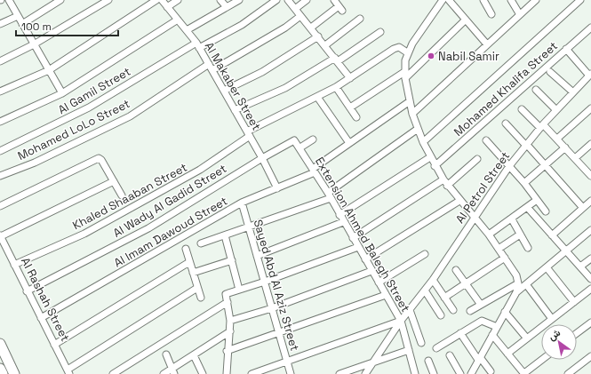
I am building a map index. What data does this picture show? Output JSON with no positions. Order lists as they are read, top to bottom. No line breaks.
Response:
{"streets":{"street":["Al Makaber Street","Mohamed Khalifa Street","Al Gamil Street","Mohamed LoLo Street","Al Petrol Street","Khaled Shaaban Street","Al Wady Al Gadid Street","Al Imam Dawoud Street","Extension Ahmed Balegh Street","Sayed Abd Al Aziz Street","Al Rashah Street"]},"crossings":[["Al Makaber Street","Al Gamil Street"],["Al Makaber Street","Mohamed LoLo Street"],["Al Makaber Street","Khaled Shaaban Street"],["Al Makaber Street","Al Wady Al Gadid Street"],["Al Makaber Street","Al Imam Dawoud Street"],["Al Petrol Street","Extension Ahmed Balegh Street"],["Khaled Shaaban Street","Al Rashah Street"],["Al Wady Al Gadid Street","Extension Ahmed Balegh Street"],["Al Wady Al Gadid Street","Al Rashah Street"],["Al Imam Dawoud Street","Extension Ahmed Balegh Street"],["Al Imam Dawoud Street","Sayed Abd Al Aziz Street"],["Al Imam Dawoud Street","Al Rashah Street"]],"places":["Nabil Samir"],"scale_bar":"100 m","north":"top left"}
